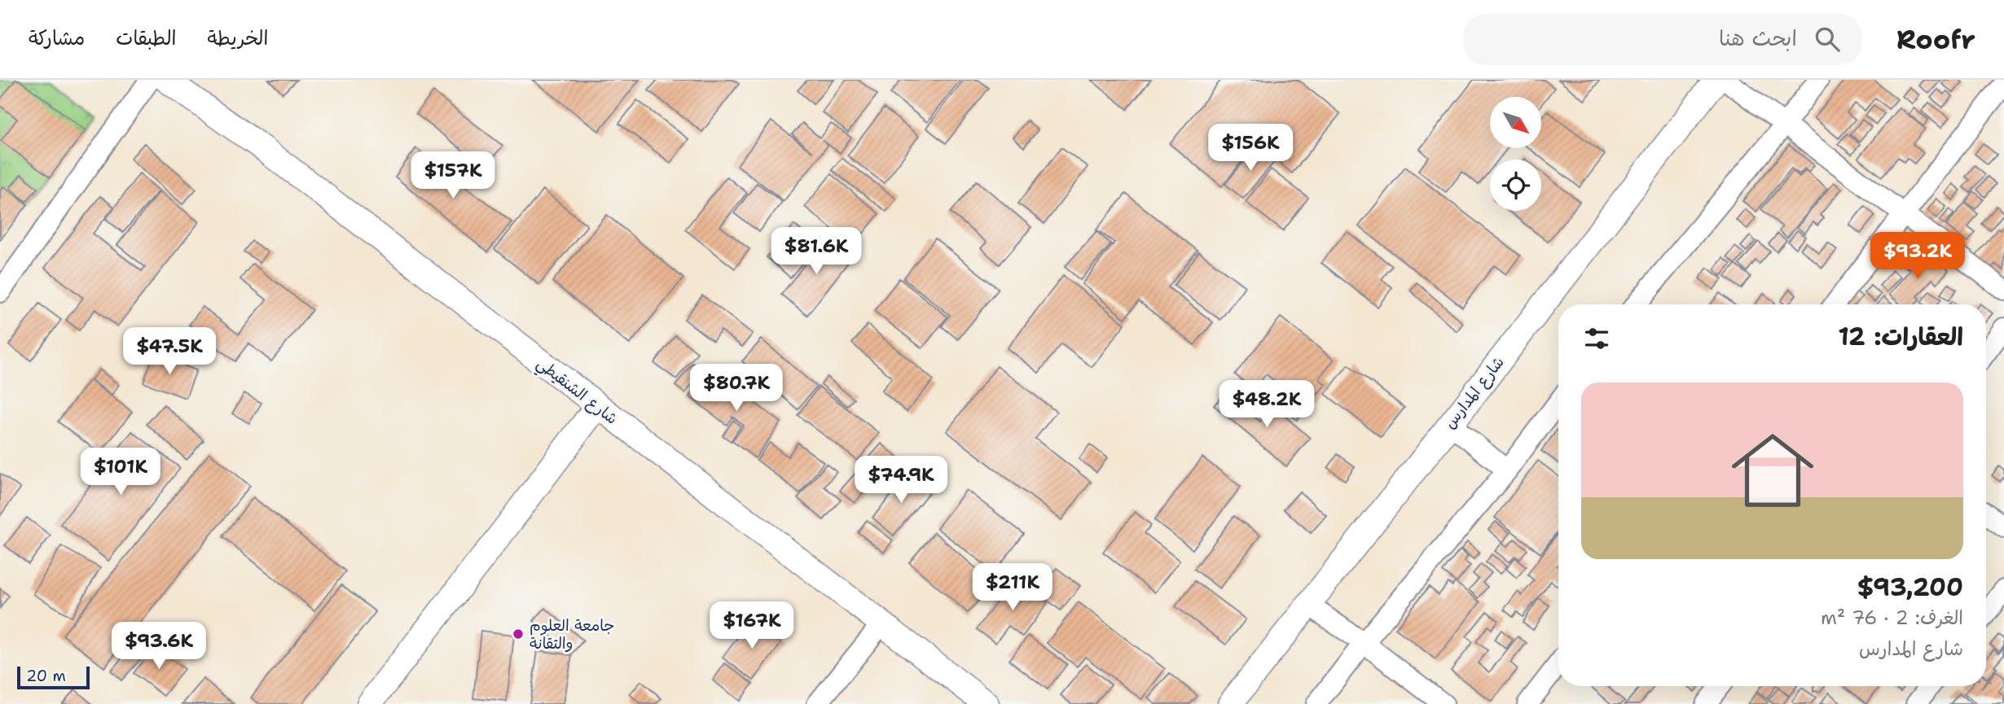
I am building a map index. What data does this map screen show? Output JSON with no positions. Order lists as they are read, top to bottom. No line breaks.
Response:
{"streets":{"street":["شارع الشنقيطي","شارع المدارس"]},"places":["جامعة العلوم والتقانة"],"scale_bar":"20 m","north":"bottom right","page":{"header":"Roofr","search":"ابحث هنا","nav":["الخريطة","الطبقات","مشاركة"],"price":["$156K","$157K","$81.6K","$93.2K","$47.5K","$80.7K","$48.2K","$101K","$74.9K","$211K","$167K","$93.6K"],"heading":"العقارات: 12","list":[{"name":"$93,200","note":"الغرف: 2 · 76 m² · شارع المدارس"}],"scale":"20 m"}}
